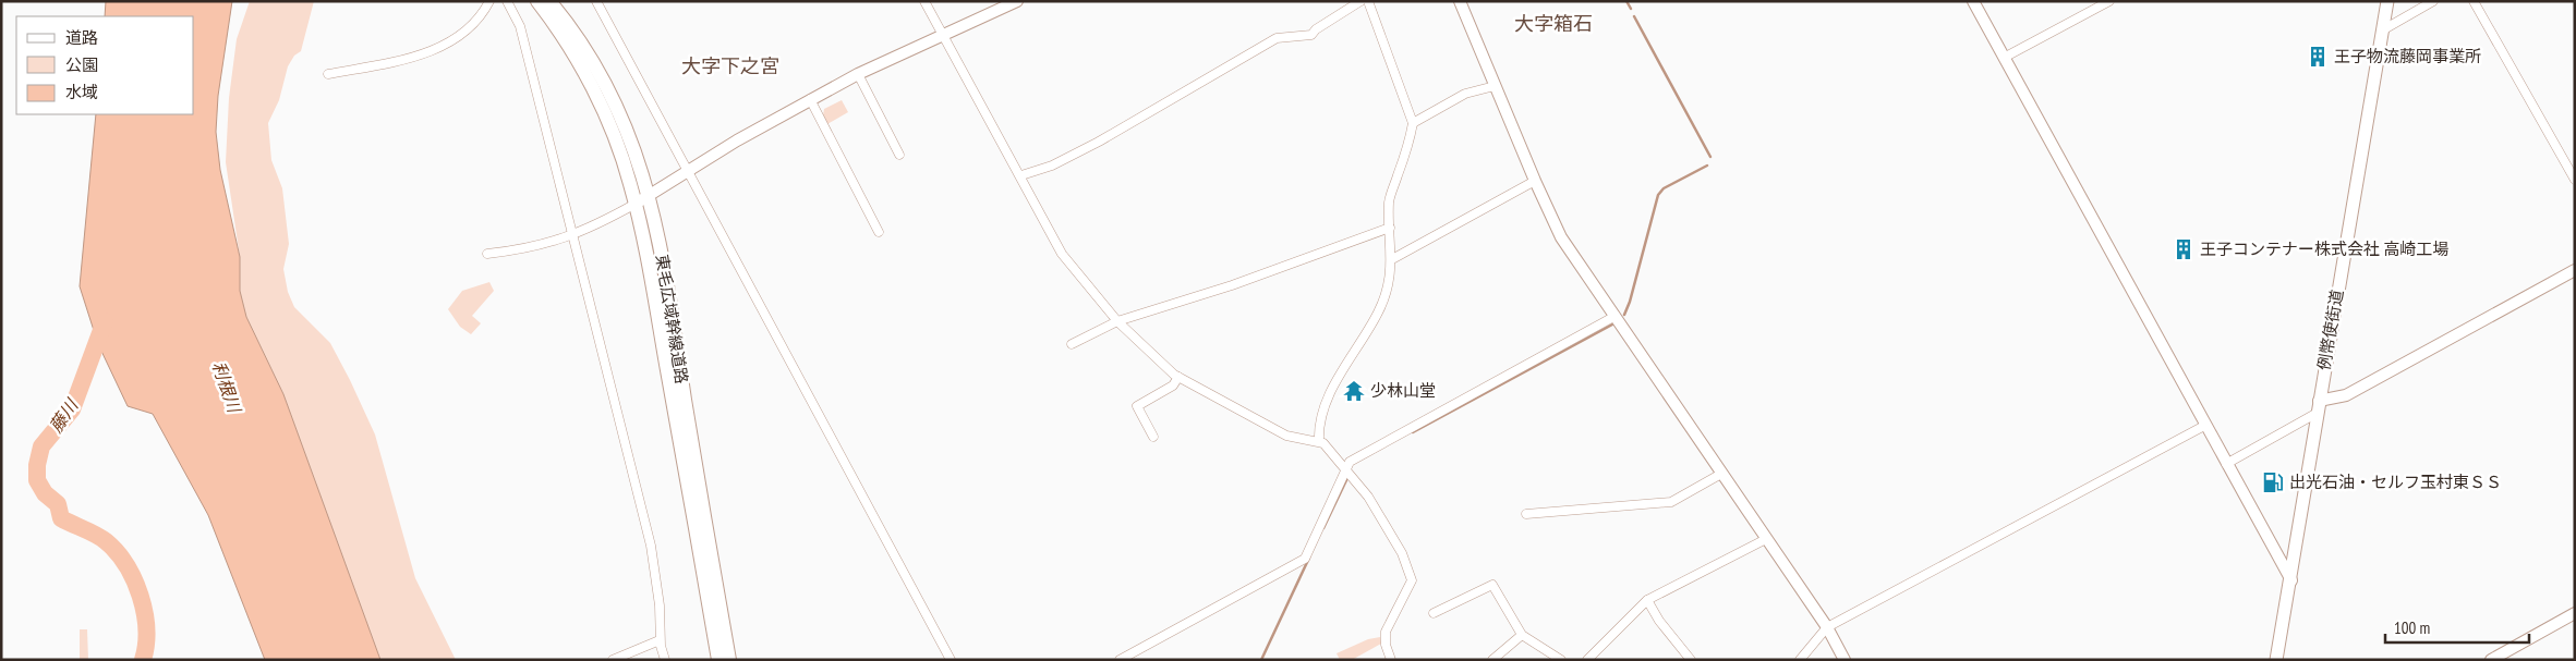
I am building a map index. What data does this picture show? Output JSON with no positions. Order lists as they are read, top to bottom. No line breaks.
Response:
{"streets":{"highway":["東毛広域幹線道路"],"main road":["例幣使街道"]},"districts":["大字箱石","大字下之宮"],"water":["利根川","藤川"],"places":{"building":["王子物流藤岡事業所","王子コンテナー株式会社 高崎工場"],"temple":["少林山堂"],"fuel station":["出光石油・セルフ玉村東ＳＳ"]},"legend":["道路","公園","水域"],"scale_bar":"100 m"}
